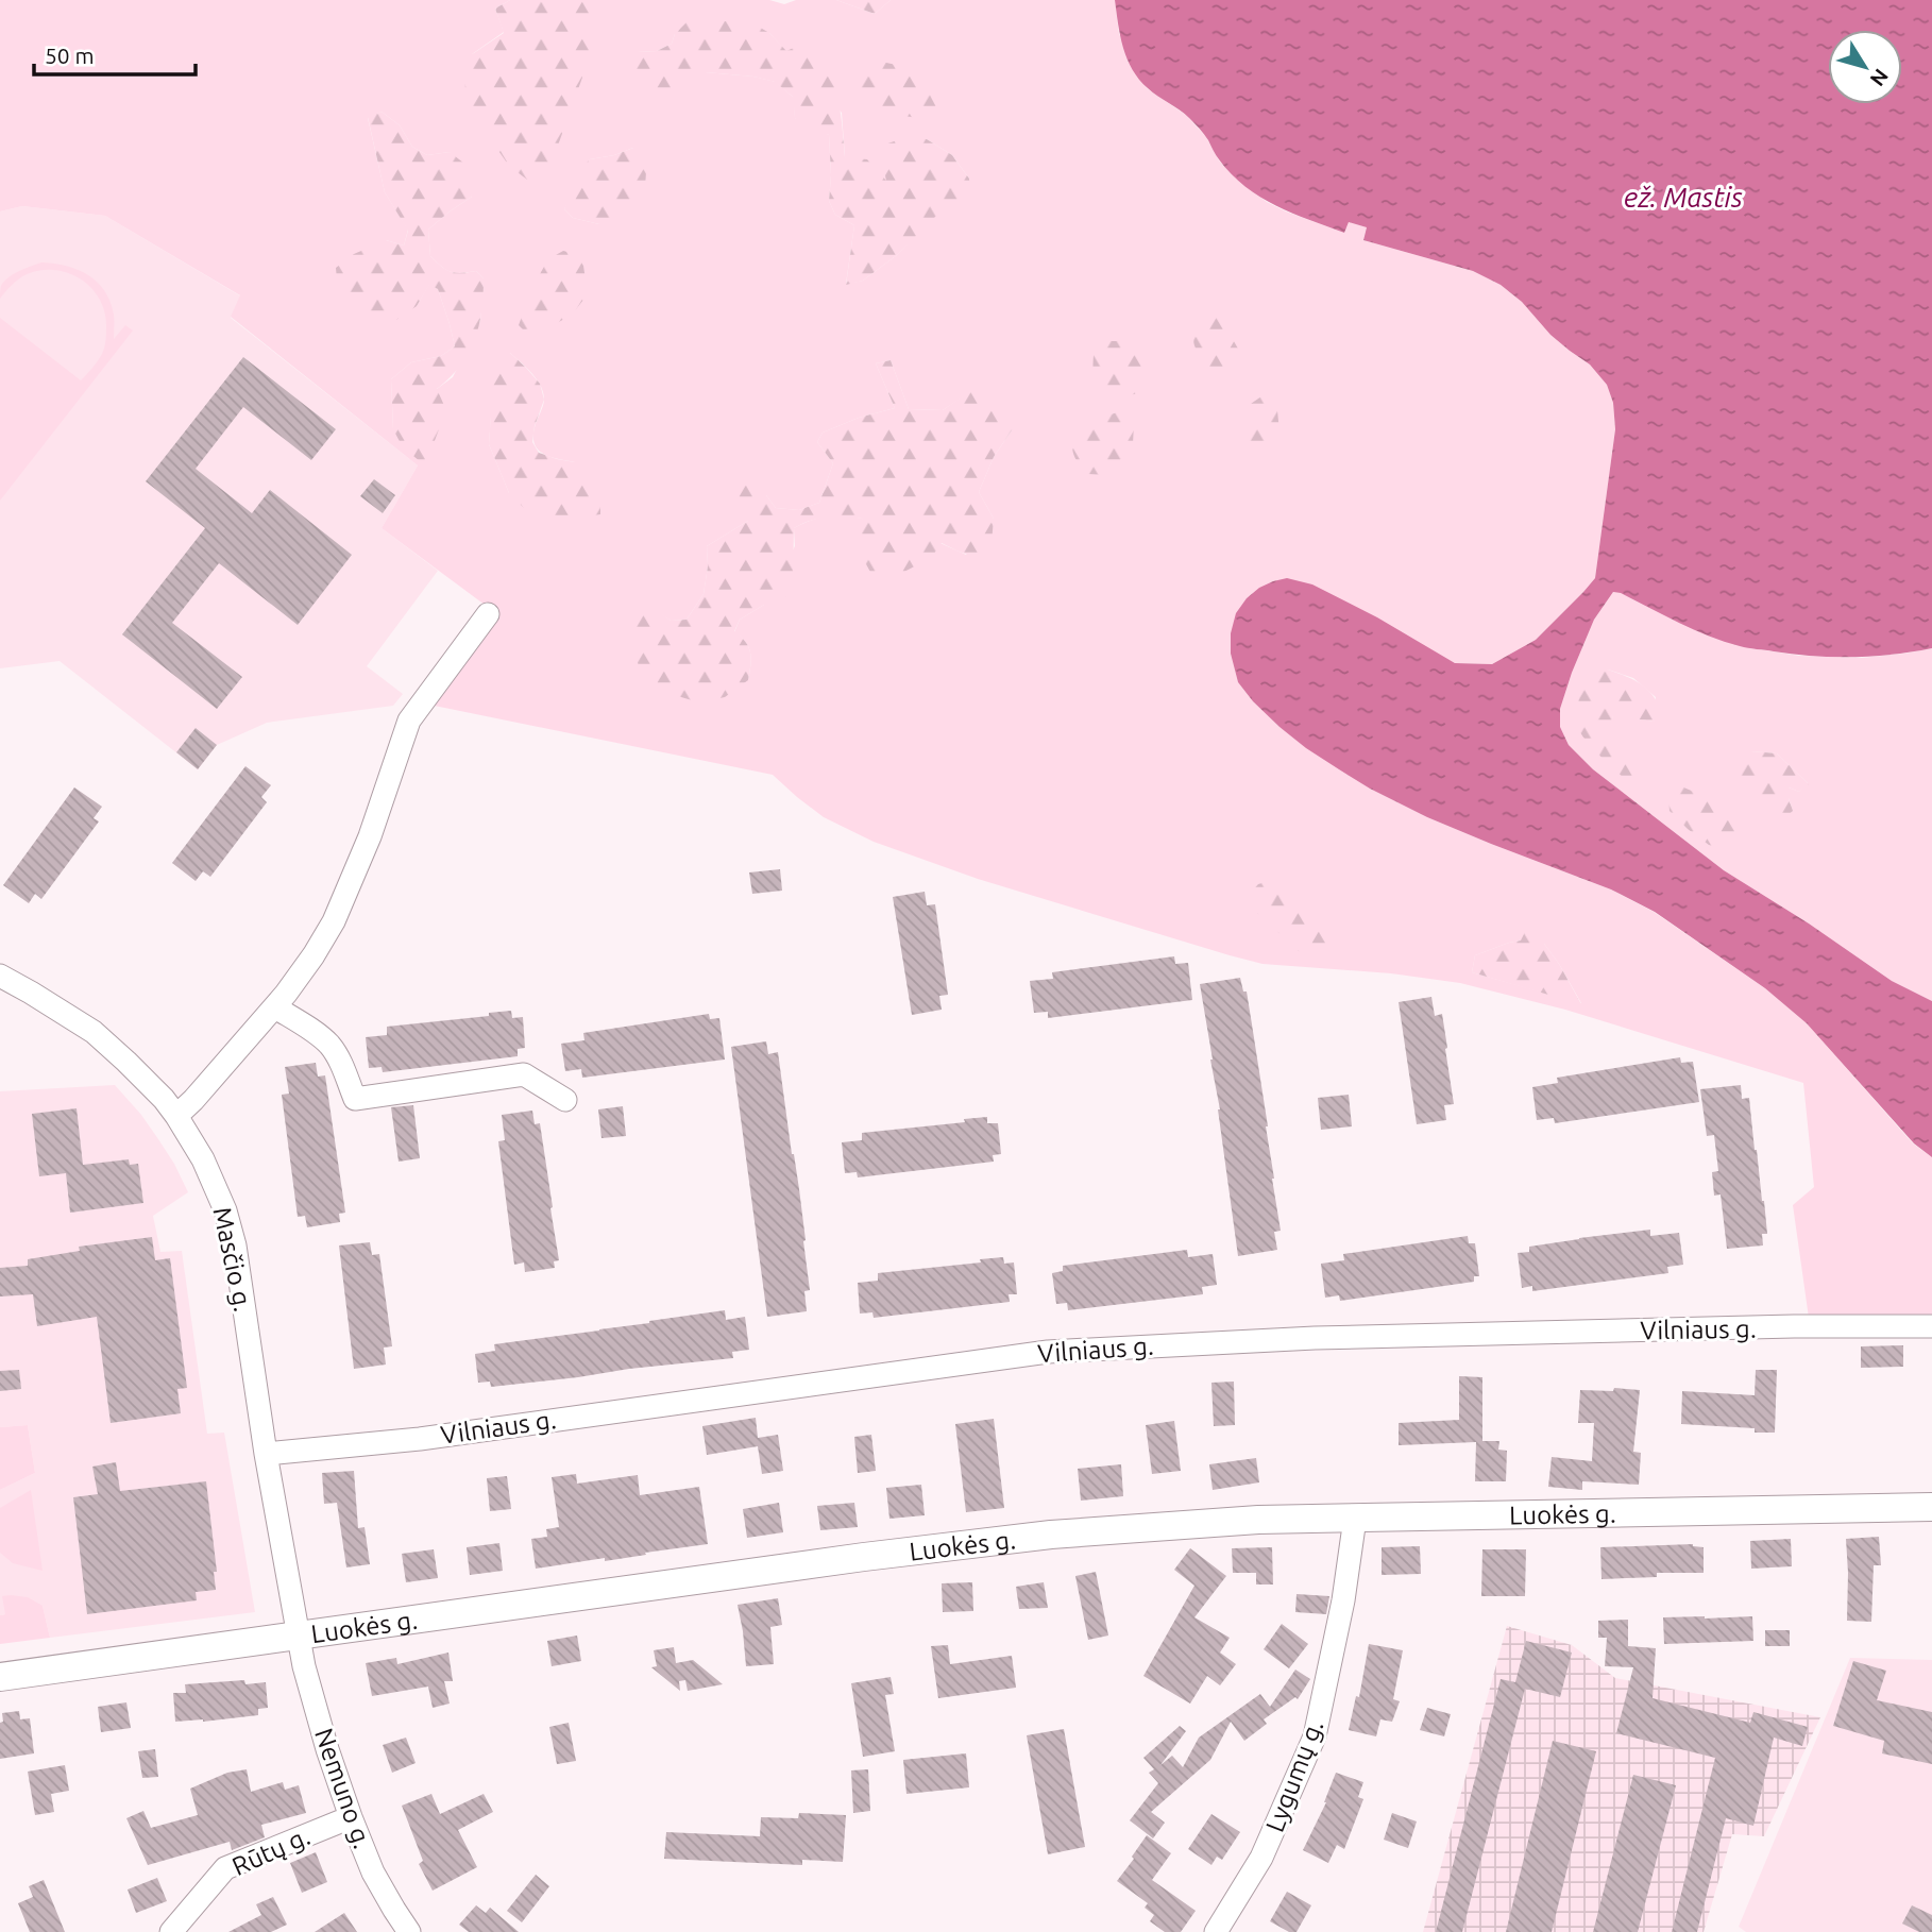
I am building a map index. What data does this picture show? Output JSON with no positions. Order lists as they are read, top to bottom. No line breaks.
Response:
{"streets":{"main road":["Luokės g."],"street":["Masčio g.","Vilniaus g.","Lygumų g.","Nemuno g.","Rūtų g."]},"crossings":[["Masčio g.","Vilniaus g."],["Masčio g.","Luokės g."],["Masčio g.","Nemuno g."],["Luokės g.","Lygumų g."],["Luokės g.","Nemuno g."],["Nemuno g.","Rūtų g."]],"water":["ež. Mastis"],"scale_bar":"50 m","north":"bottom right"}
